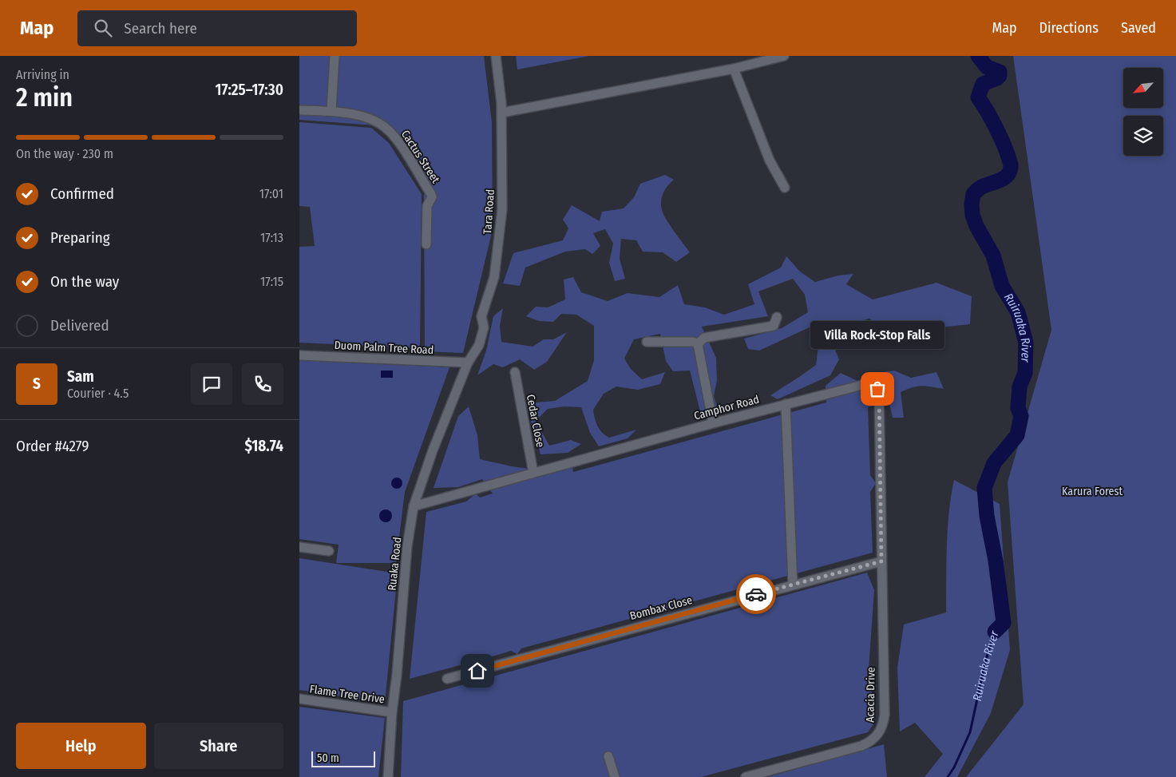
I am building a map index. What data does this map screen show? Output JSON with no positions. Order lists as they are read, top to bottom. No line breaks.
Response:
{"streets":{"street":["Cactus Street","Tara Road","Duom Palm Tree Road","Camphor Road","Cedar Close","Ruaka Road","Bombax Close","Flame Tree Drive","Acacia Drive"]},"crossings":[["Tara Road","Duom Palm Tree Road"],["Tara Road","Ruaka Road"],["Duom Palm Tree Road","Ruaka Road"],["Camphor Road","Cedar Close"],["Camphor Road","Ruaka Road"],["Camphor Road","Bombax Close"],["Camphor Road","Acacia Drive"],["Ruaka Road","Flame Tree Drive"],["Bombax Close","Acacia Drive"]],"water":["Ruiruaka River"],"parks":["Karura Forest"],"places":["Villa Rock-Stop Falls"],"scale_bar":"50 m","north":"bottom left","page":{"header":"Map","search":"Search here","nav":["Map","Directions","Saved"],"heading":["2 min","Arriving in","17:25–17:30"],"panel":["Sam","Courier · 4.5","Order #4279","$18.74"],"bar":"On the way · 230 m","list":[["Confirmed","17:01"],["Preparing","17:13"],["On the way","17:15"],"Delivered"],"bubble":"Villa Rock-Stop Falls","round":"S","buttons":["Help","Share"],"scale":"50 m"}}
